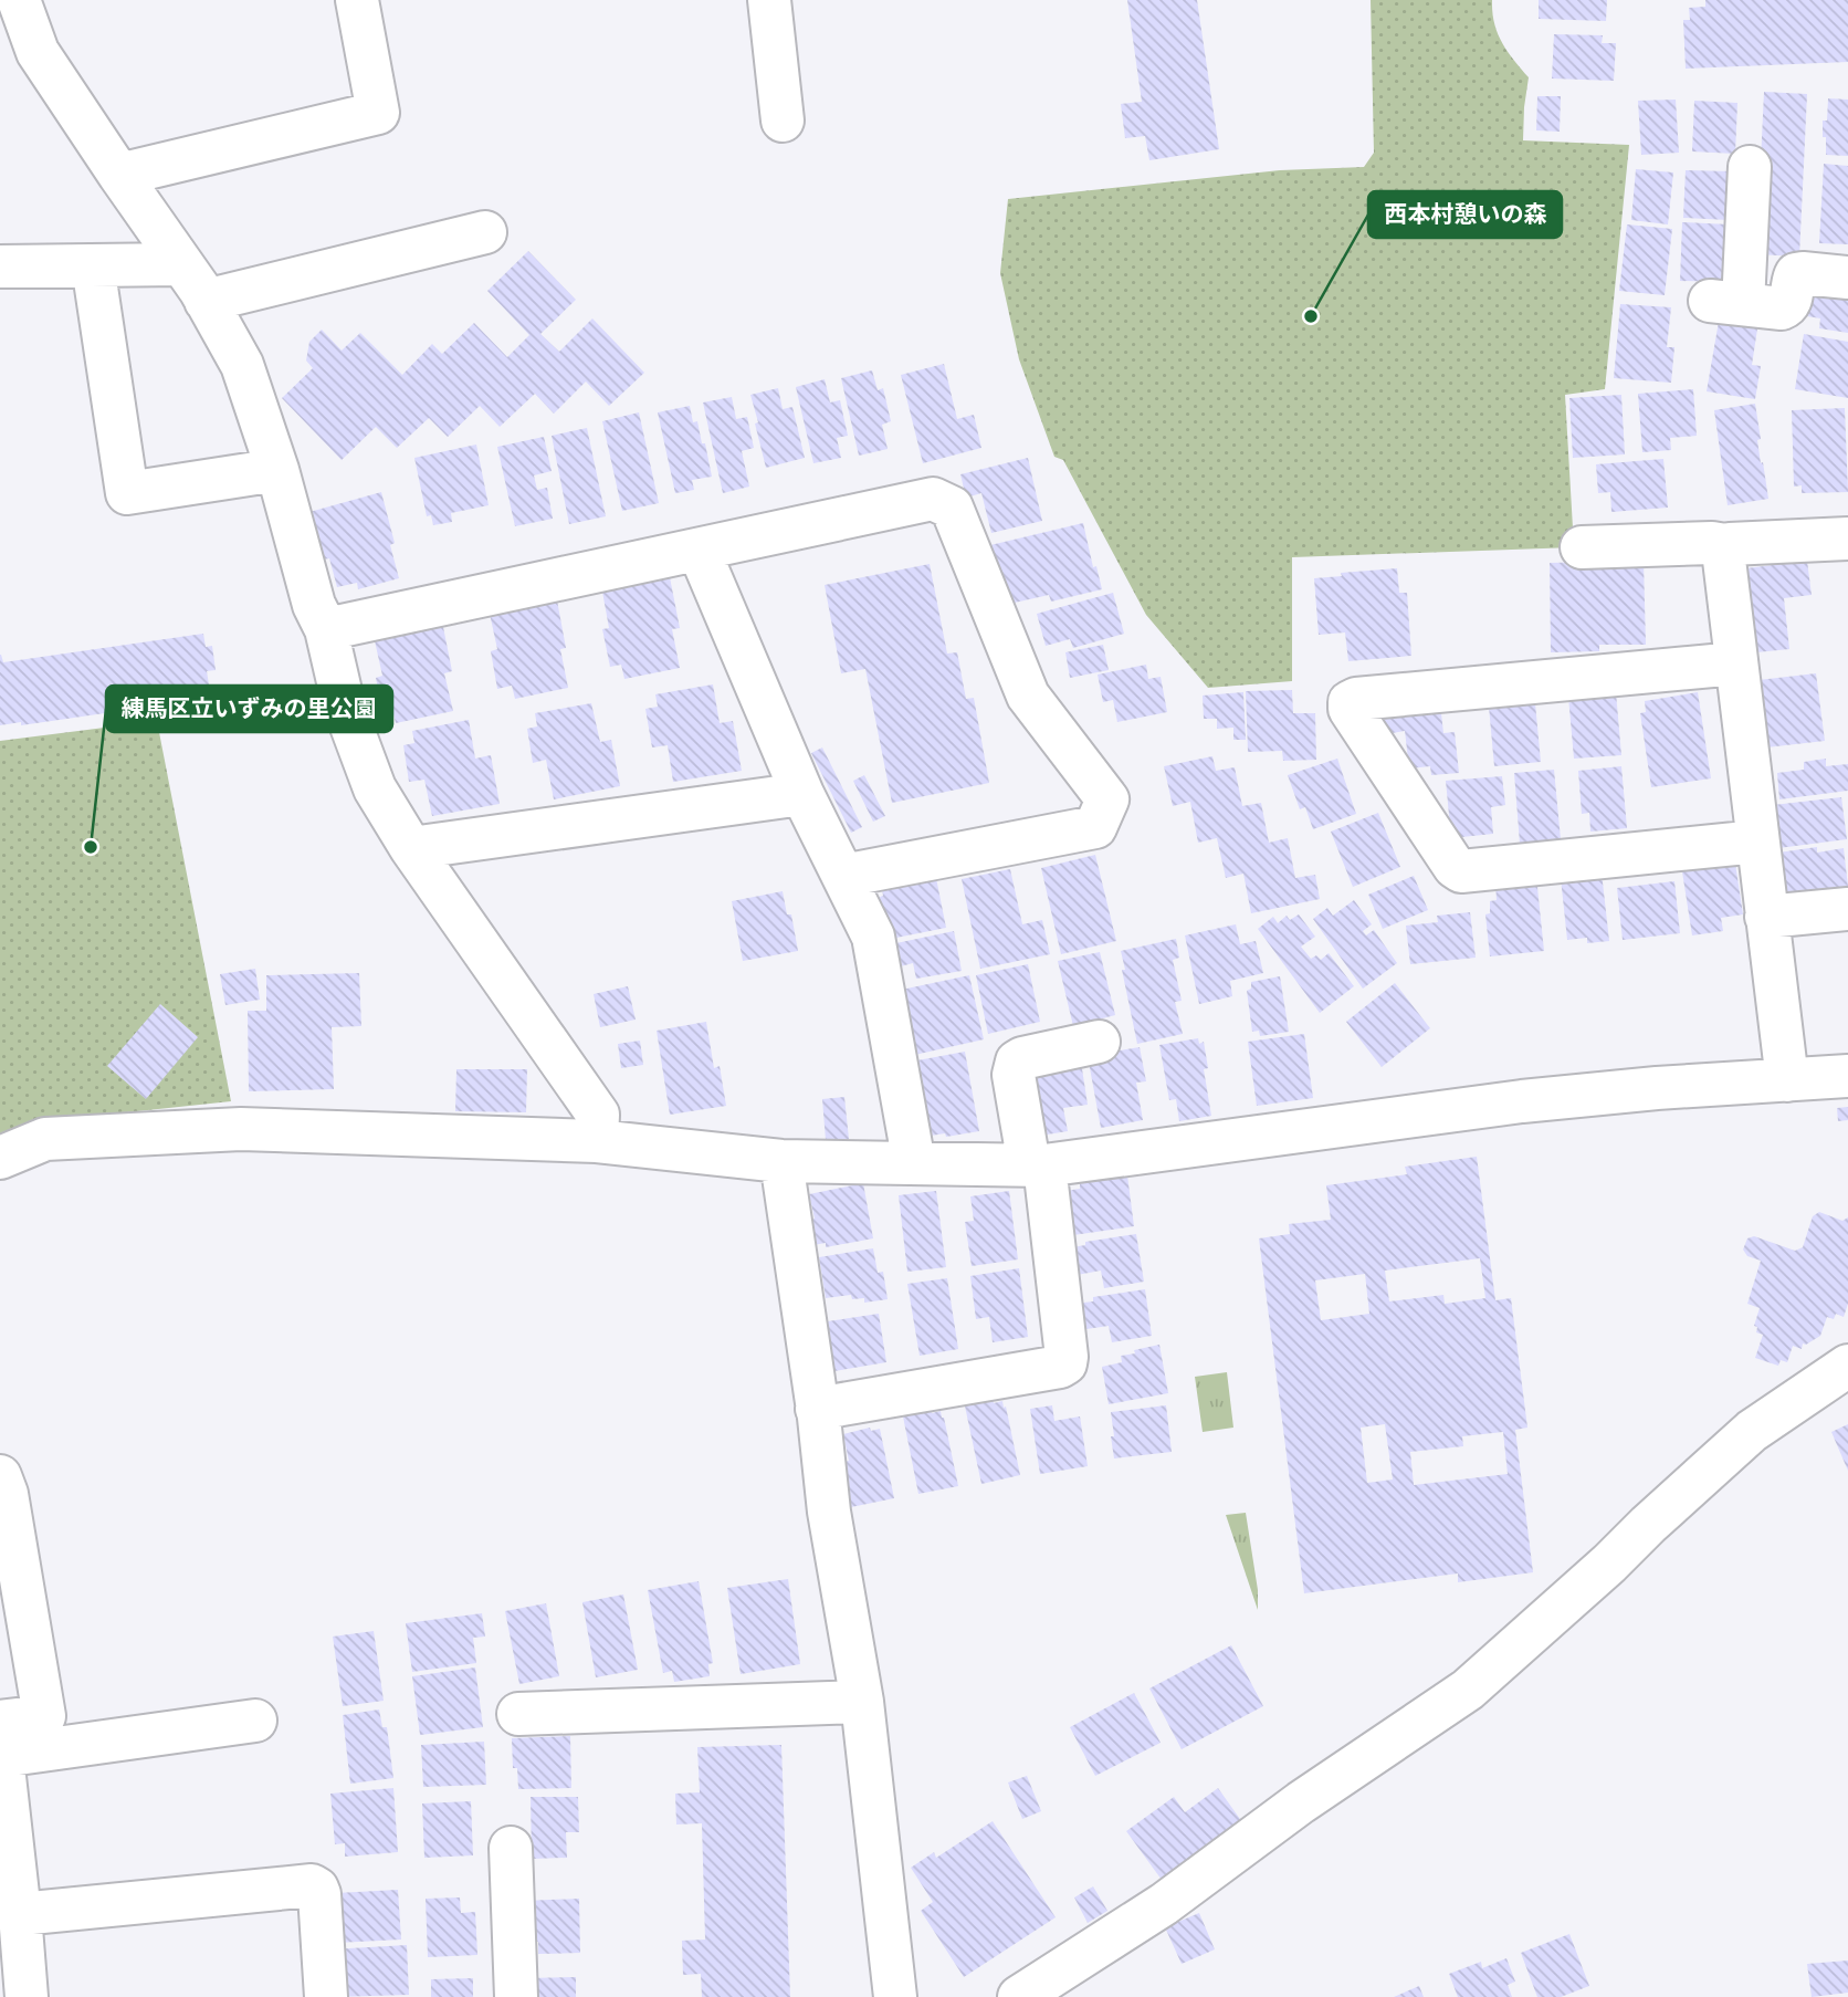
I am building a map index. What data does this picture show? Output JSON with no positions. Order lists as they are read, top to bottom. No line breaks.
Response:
{"places":["西本村憩いの森","練馬区立いずみの里公園"]}
